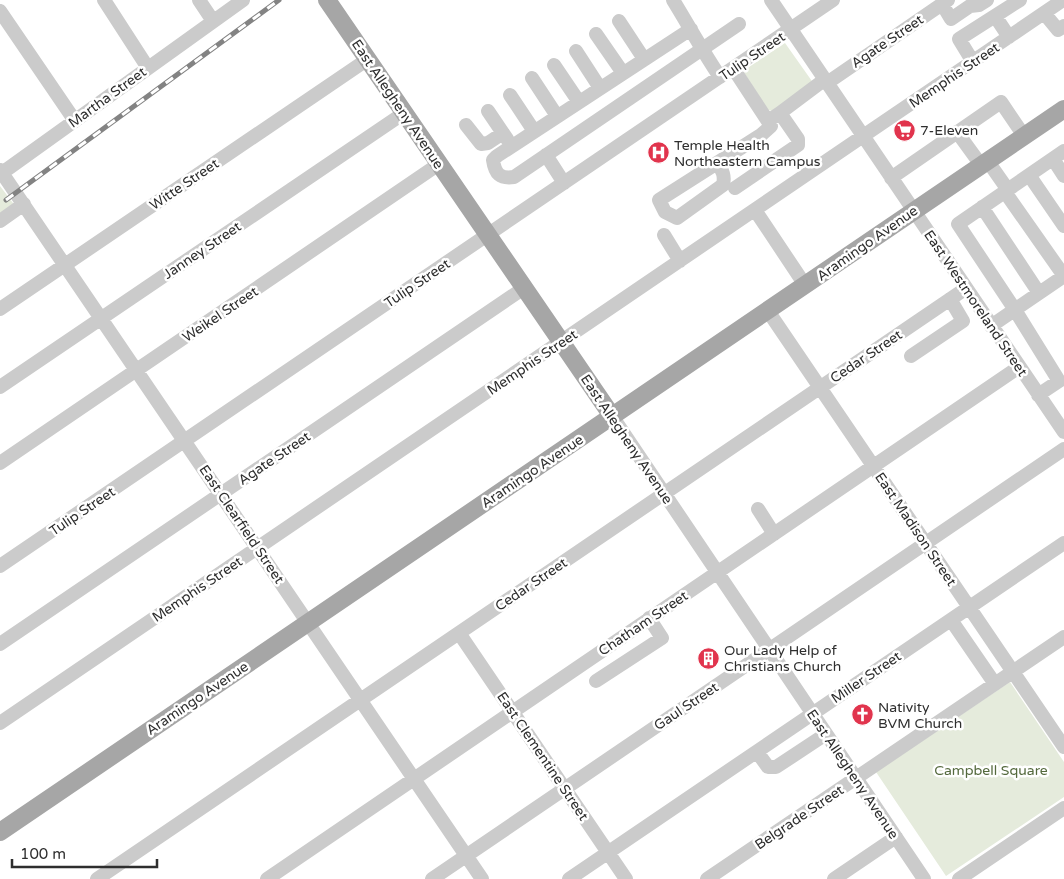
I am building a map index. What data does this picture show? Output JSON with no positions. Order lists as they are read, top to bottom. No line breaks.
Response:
{"streets":{"main road":["East Allegheny Avenue","Aramingo Avenue"],"street":["Agate Street","Tulip Street","Memphis Street","Martha Street","Witte Street","Janney Street","East Westmoreland Street","Weikel Street","Cedar Street","East Clearfield Street","East Madison Street","Chatham Street","Miller Street","Gaul Street","East Clementine Street","Belgrade Street"]},"crossings":[["Agate Street","East Allegheny Avenue"],["Agate Street","East Westmoreland Street"],["Agate Street","East Clearfield Street"],["Tulip Street","East Allegheny Avenue"],["Tulip Street","East Westmoreland Street"],["Tulip Street","East Clearfield Street"],["Memphis Street","East Allegheny Avenue"],["Memphis Street","East Westmoreland Street"],["Memphis Street","East Clearfield Street"],["Martha Street","East Clearfield Street"],["East Allegheny Avenue","Witte Street"],["East Allegheny Avenue","Aramingo Avenue"],["East Allegheny Avenue","Janney Street"],["East Allegheny Avenue","Weikel Street"],["East Allegheny Avenue","Cedar Street"],["East Allegheny Avenue","Chatham Street"],["East Allegheny Avenue","Miller Street"],["East Allegheny Avenue","Gaul Street"],["East Allegheny Avenue","Belgrade Street"],["Witte Street","East Clearfield Street"],["Aramingo Avenue","East Westmoreland Street"],["Aramingo Avenue","East Clearfield Street"],["Aramingo Avenue","East Madison Street"],["Janney Street","East Clearfield Street"],["East Westmoreland Street","Cedar Street"],["East Westmoreland Street","Chatham Street"],["Weikel Street","East Clearfield Street"],["Cedar Street","East Clearfield Street"],["Cedar Street","East Madison Street"],["Cedar Street","East Clementine Street"],["East Clearfield Street","Chatham Street"],["East Clearfield Street","Gaul Street"],["East Madison Street","Chatham Street"],["East Madison Street","Miller Street"],["East Madison Street","Gaul Street"],["East Madison Street","Belgrade Street"],["Chatham Street","East Clementine Street"],["Miller Street","East Clementine Street"],["Gaul Street","East Clementine Street"]],"parks":["Campbell Square"],"places":{"supermarket":["7-Eleven"],"hospital":["Temple Health Northeastern Campus"],"building":["Our Lady Help of Christians Church"],"church":["Nativity BVM Church"]},"scale_bar":"100 m"}
